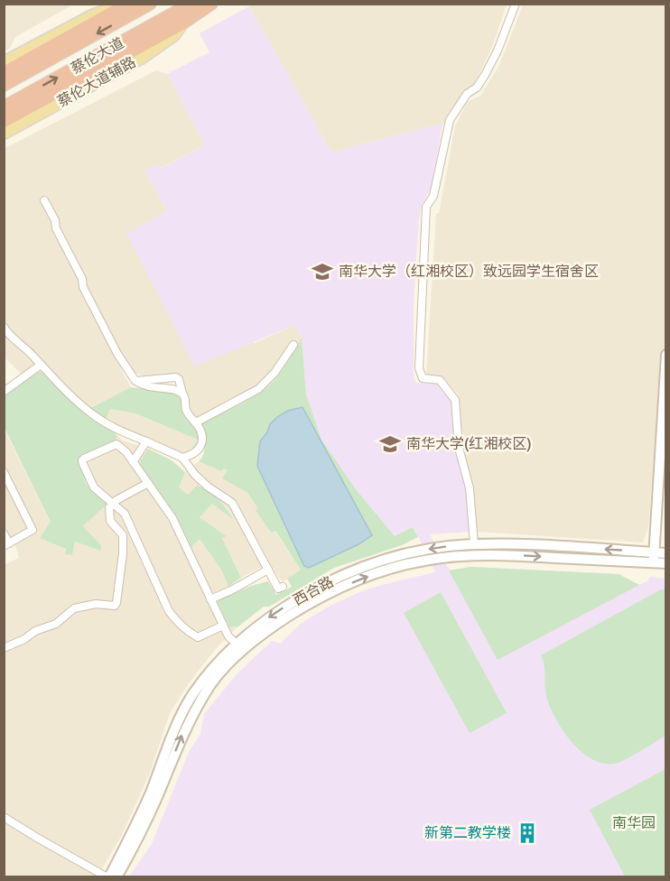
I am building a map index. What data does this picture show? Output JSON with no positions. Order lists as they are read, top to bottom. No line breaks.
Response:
{"streets":{"highway":["蔡伦大道"],"main road":["蔡伦大道辅路","西合路"]},"parks":["南华园"],"places":{"school or university":["南华大学（红湘校区）致远园学生宿舍区","南华大学(红湘校区)"],"building":["新第二教学楼"]}}
